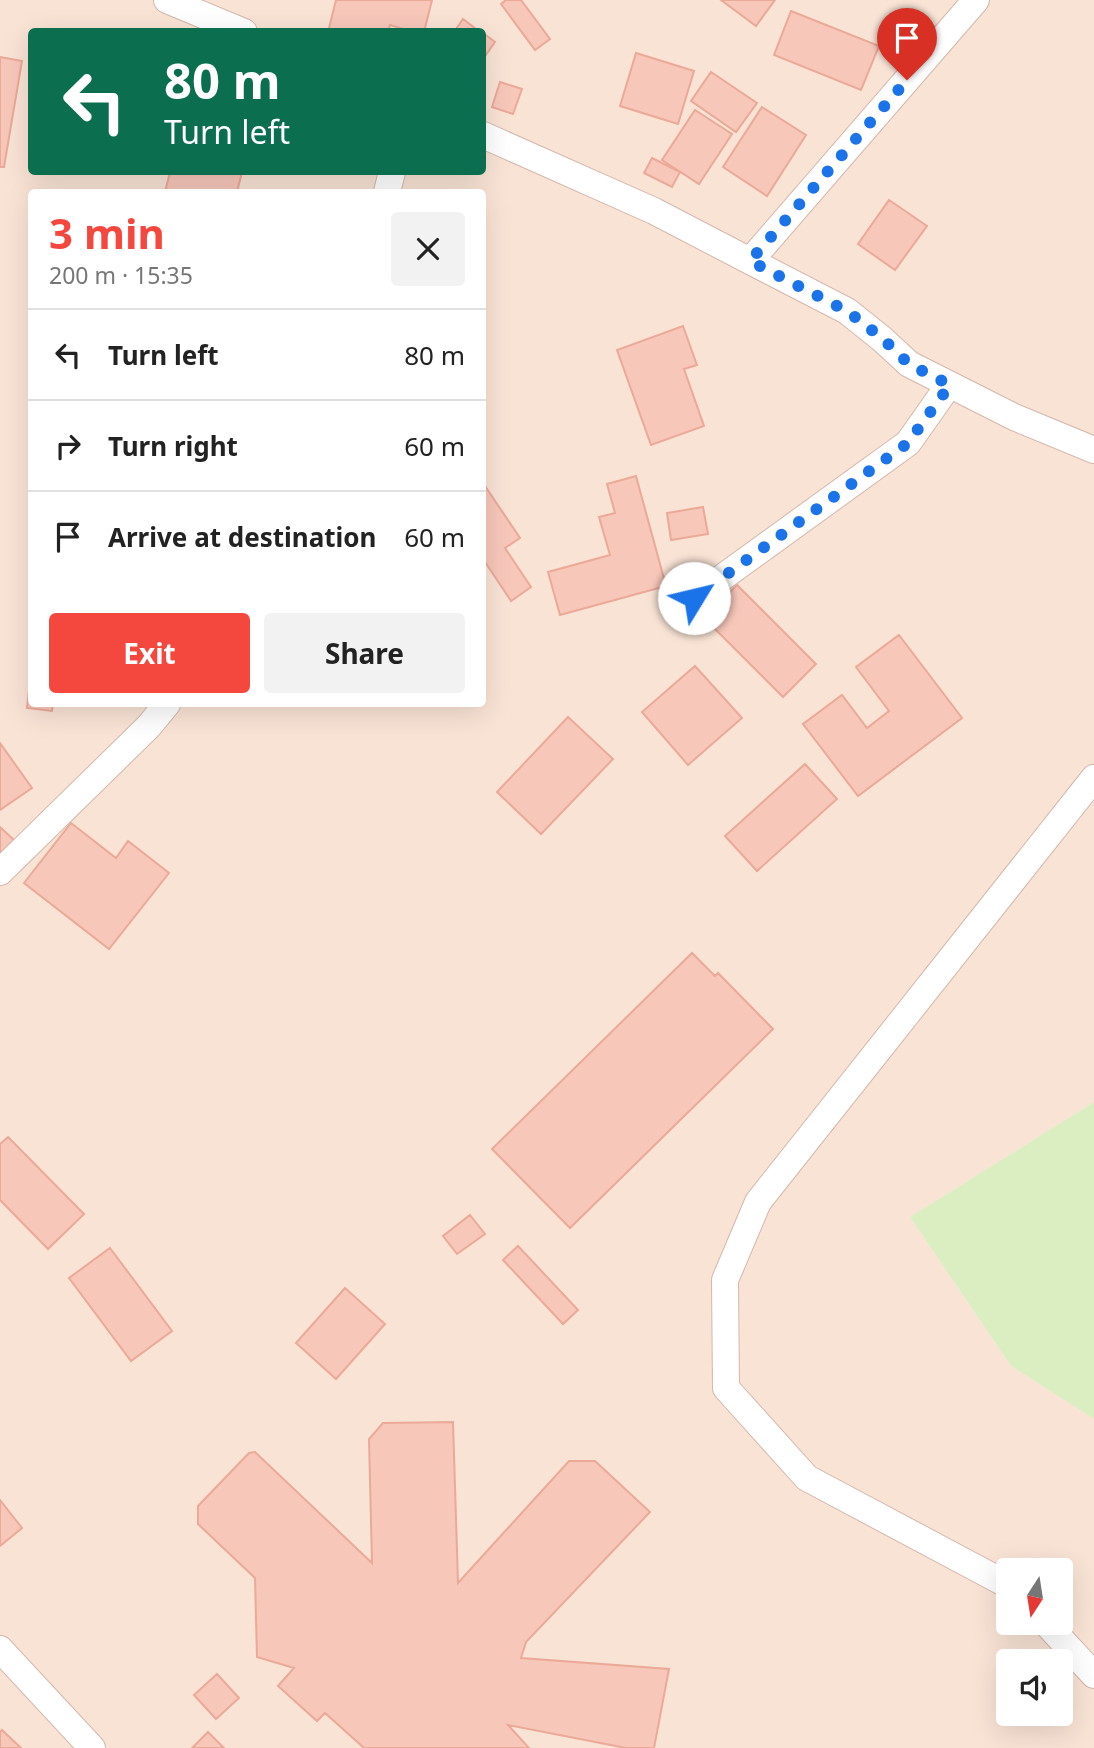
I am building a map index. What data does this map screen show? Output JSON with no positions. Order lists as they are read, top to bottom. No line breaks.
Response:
{"north":"bottom","page":{"turn":["80 m","Turn left"],"heading":["3 min","200 m · 15:35"],"list":[{"name":"Turn left","value":"80 m"},{"name":"Turn right","value":"60 m"},{"name":"Arrive at destination","value":"60 m"}],"buttons":["Exit","Share"]}}
